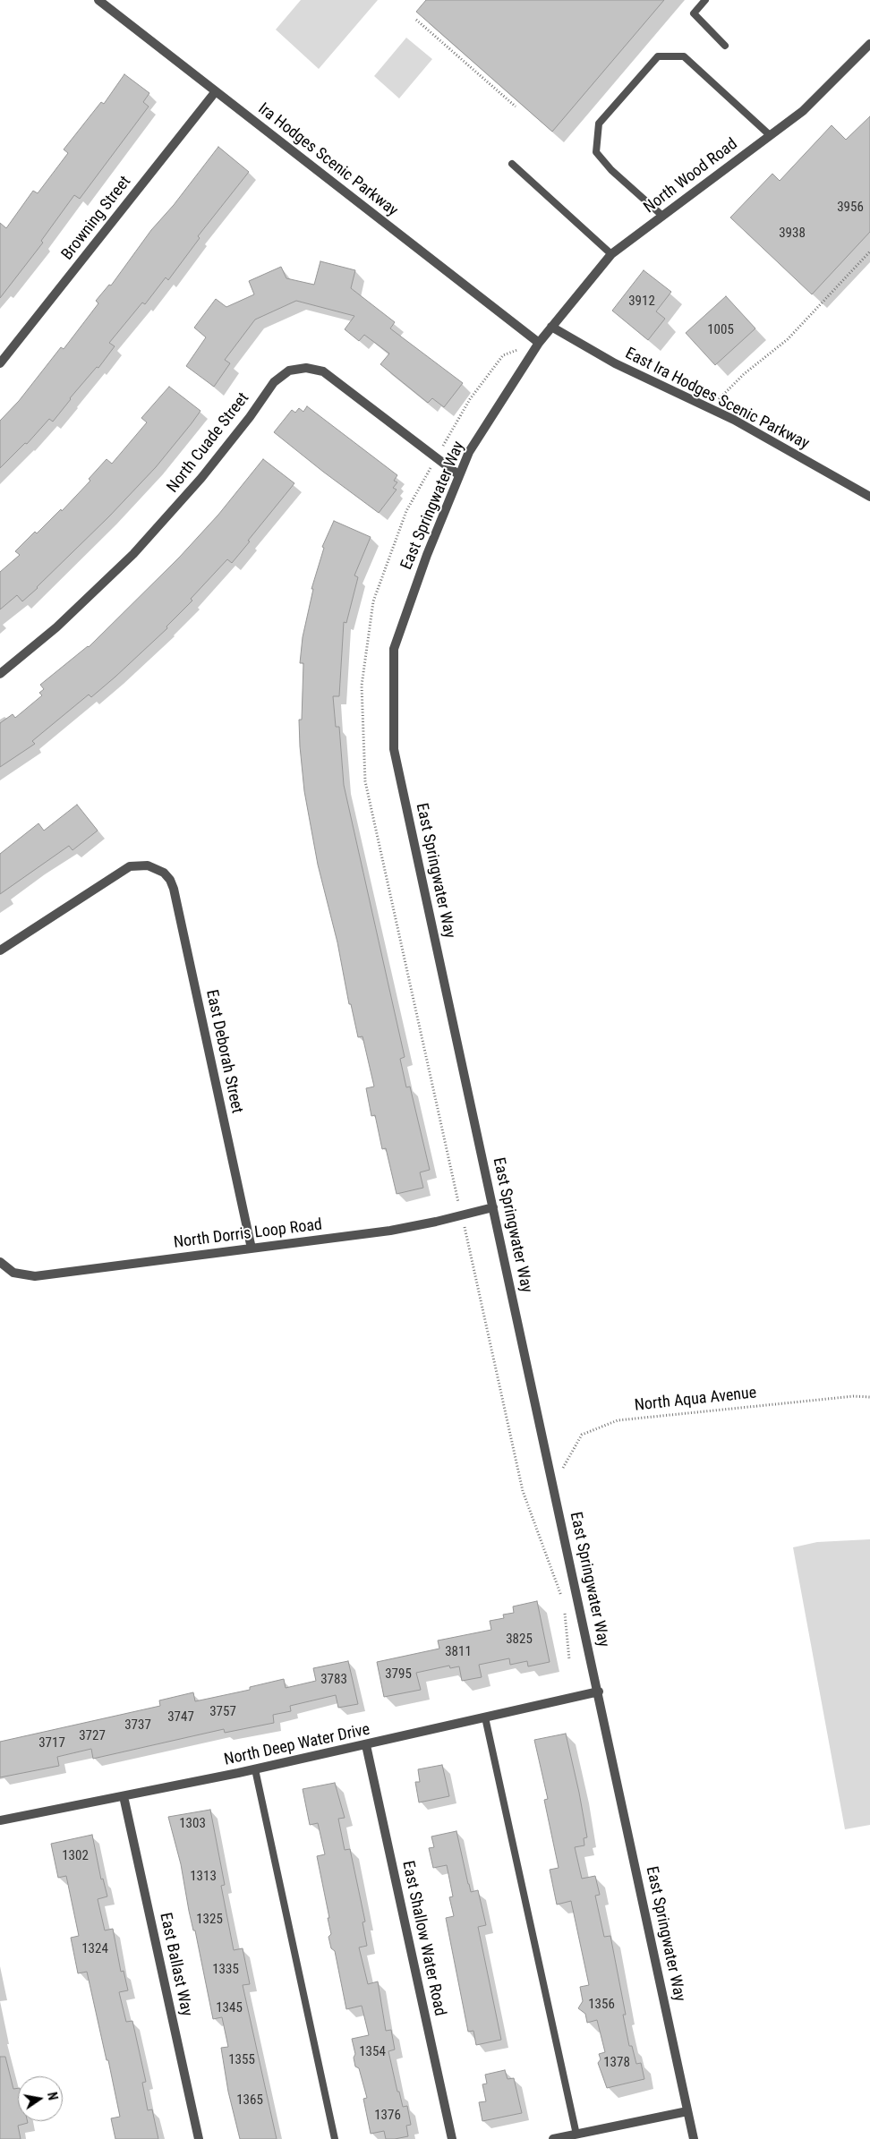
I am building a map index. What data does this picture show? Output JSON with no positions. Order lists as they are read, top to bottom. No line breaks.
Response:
{"streets":{"street":["Ira Hodges Scenic Parkway","North Wood Road","Browning Street","East Ira Hodges Scenic Parkway","North Cuade Street","East Springwater Way","East Deborah Street","North Dorris Loop Road","North Deep Water Drive","East Shallow Water Road","East Ballast Way"],"path":["North Aqua Avenue"]},"crossings":[["Ira Hodges Scenic Parkway","North Wood Road"],["Ira Hodges Scenic Parkway","Browning Street"],["Ira Hodges Scenic Parkway","East Springwater Way"],["North Wood Road","East Ira Hodges Scenic Parkway"],["North Wood Road","East Springwater Way"],["North Cuade Street","East Springwater Way"],["East Springwater Way","North Dorris Loop Road"],["East Springwater Way","North Aqua Avenue"],["East Springwater Way","North Deep Water Drive"],["East Deborah Street","North Dorris Loop Road"],["North Deep Water Drive","East Shallow Water Road"],["North Deep Water Drive","East Ballast Way"]],"house_numbers":["3956","3938","3912","1005","3825","3811","3795","3783","3757","3747","3737","3727","3717","1303","1302","1313","1325","1324","1335","1356","1345","1354","1355","1378","1365","1376"],"north":"right"}
